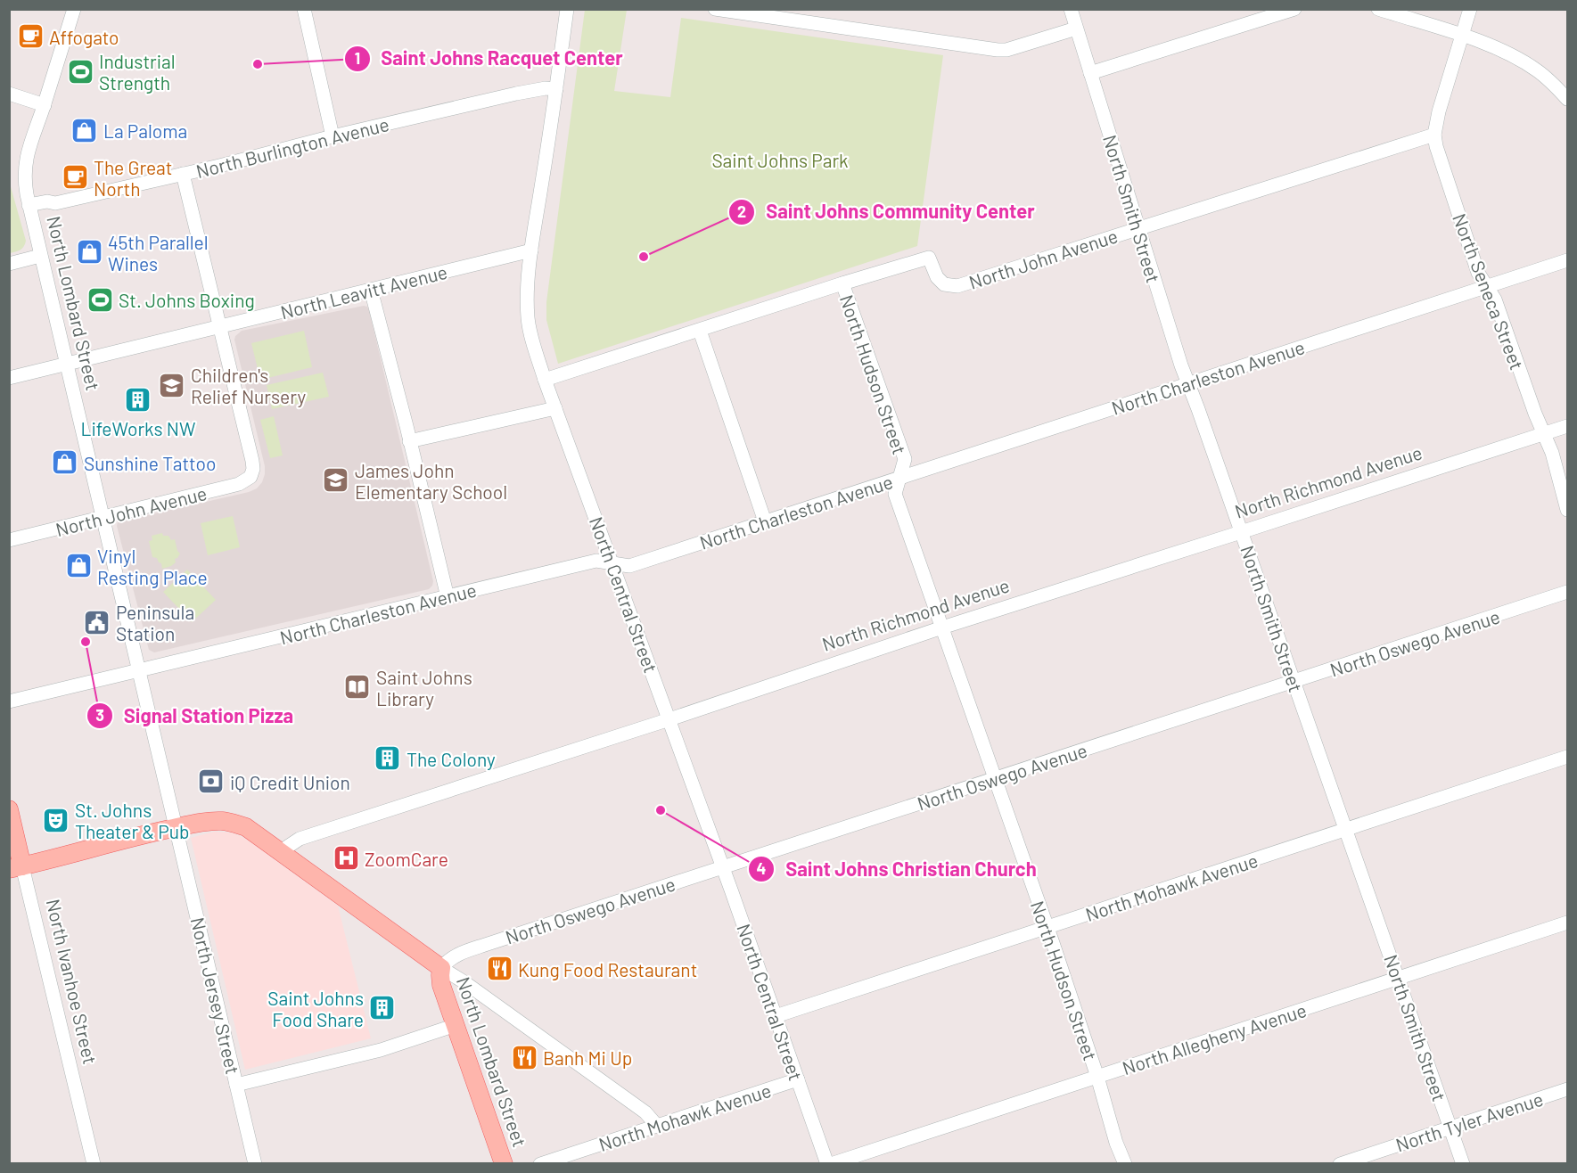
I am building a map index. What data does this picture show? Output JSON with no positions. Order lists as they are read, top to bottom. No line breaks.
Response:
{"streets":{"main road":["North Lombard Street","North Ivanhoe Street"],"street":["North Burlington Avenue","North Smith Street","North John Avenue","North Leavitt Avenue","North Seneca Street","North Hudson Street","North Charleston Avenue","North Richmond Avenue","North Central Street","North Oswego Avenue","North Mohawk Avenue","North Jersey Street","North Allegheny Avenue","North Tyler Avenue"]},"crossings":[["North Burlington Avenue","North Lombard Street"],["North Burlington Avenue","North Central Street"],["North Smith Street","North John Avenue"],["North Smith Street","North Charleston Avenue"],["North Smith Street","North Richmond Avenue"],["North Smith Street","North Oswego Avenue"],["North Smith Street","North Mohawk Avenue"],["North Smith Street","North Allegheny Avenue"],["North Smith Street","North Tyler Avenue"],["North John Avenue","North Leavitt Avenue"],["North John Avenue","North Seneca Street"],["North John Avenue","North Lombard Street"],["North John Avenue","North Hudson Street"],["North John Avenue","North Central Street"],["North Leavitt Avenue","North Lombard Street"],["North Leavitt Avenue","North Central Street"],["North Seneca Street","North Charleston Avenue"],["North Seneca Street","North Richmond Avenue"],["North Lombard Street","North Charleston Avenue"],["North Lombard Street","North Richmond Avenue"],["North Lombard Street","North Oswego Avenue"],["North Lombard Street","North Jersey Street"],["North Hudson Street","North Charleston Avenue"],["North Hudson Street","North Richmond Avenue"],["North Hudson Street","North Oswego Avenue"],["North Hudson Street","North Mohawk Avenue"],["North Hudson Street","North Allegheny Avenue"],["North Charleston Avenue","North Central Street"],["North Richmond Avenue","North Central Street"],["North Central Street","North Oswego Avenue"],["North Central Street","North Mohawk Avenue"],["North Central Street","North Allegheny Avenue"]],"parks":["Saint Johns Park"],"places":{"cafe":["Affogato","The Great North"],"other":["Saint Johns Racquet Center","Saint Johns Community Center","Signal Station Pizza","Saint Johns Christian Church"],"sports":["Industrial Strength","St. Johns Boxing"],"shop":["La Paloma","45th Parallel Wines","Sunshine Tattoo","Vinyl Resting Place"],"school or university":["Children's Relief Nursery","James John Elementary School"],"building":["LifeWorks NW","The Colony","Saint Johns Food Share"],"public building":["Peninsula Station"],"library":["Saint Johns Library"],"bank":["iQ Credit Union"],"theatre":["St. Johns Theater & Pub"],"hospital":["ZoomCare"],"restaurant":["Kung Food Restaurant","Banh Mi Up"]}}
